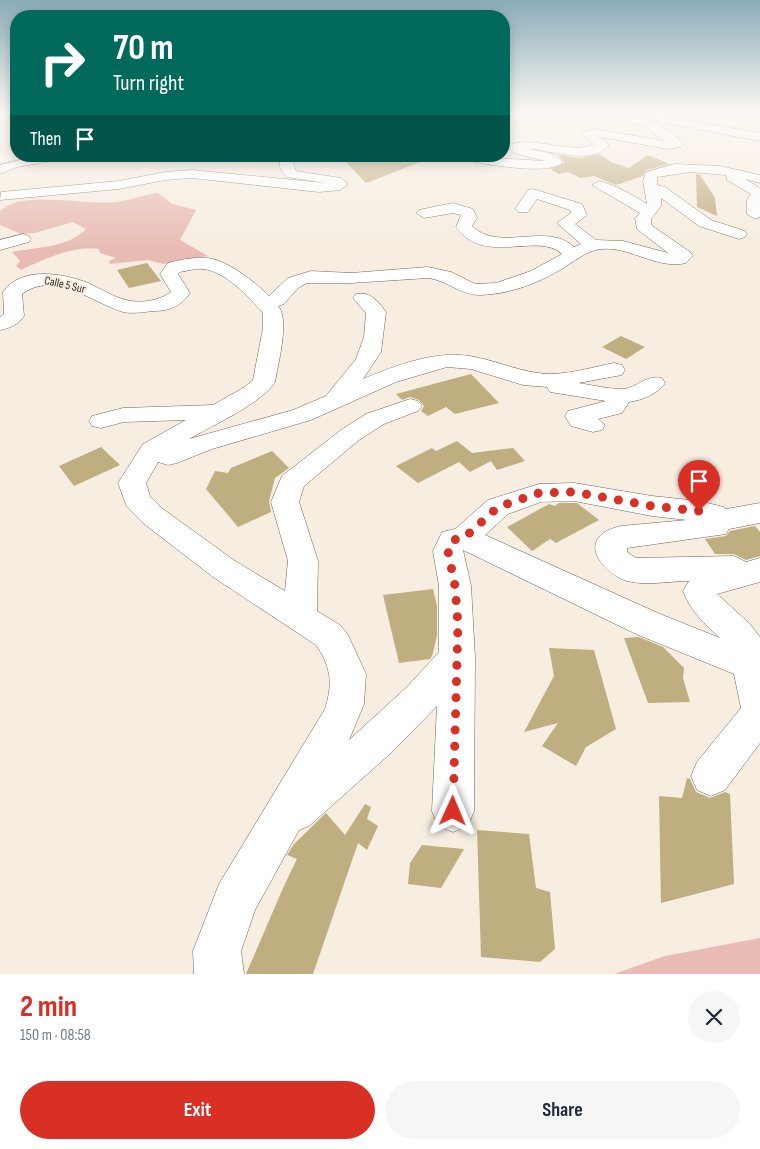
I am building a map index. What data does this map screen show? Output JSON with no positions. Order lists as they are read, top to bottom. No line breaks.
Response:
{"streets":{"street":["Calle 5 Sur"]},"page":{"turn":["70 m","Turn right"],"then":"Then","heading":["2 min","150 m · 08:58"],"buttons":["Exit","Share"]}}
